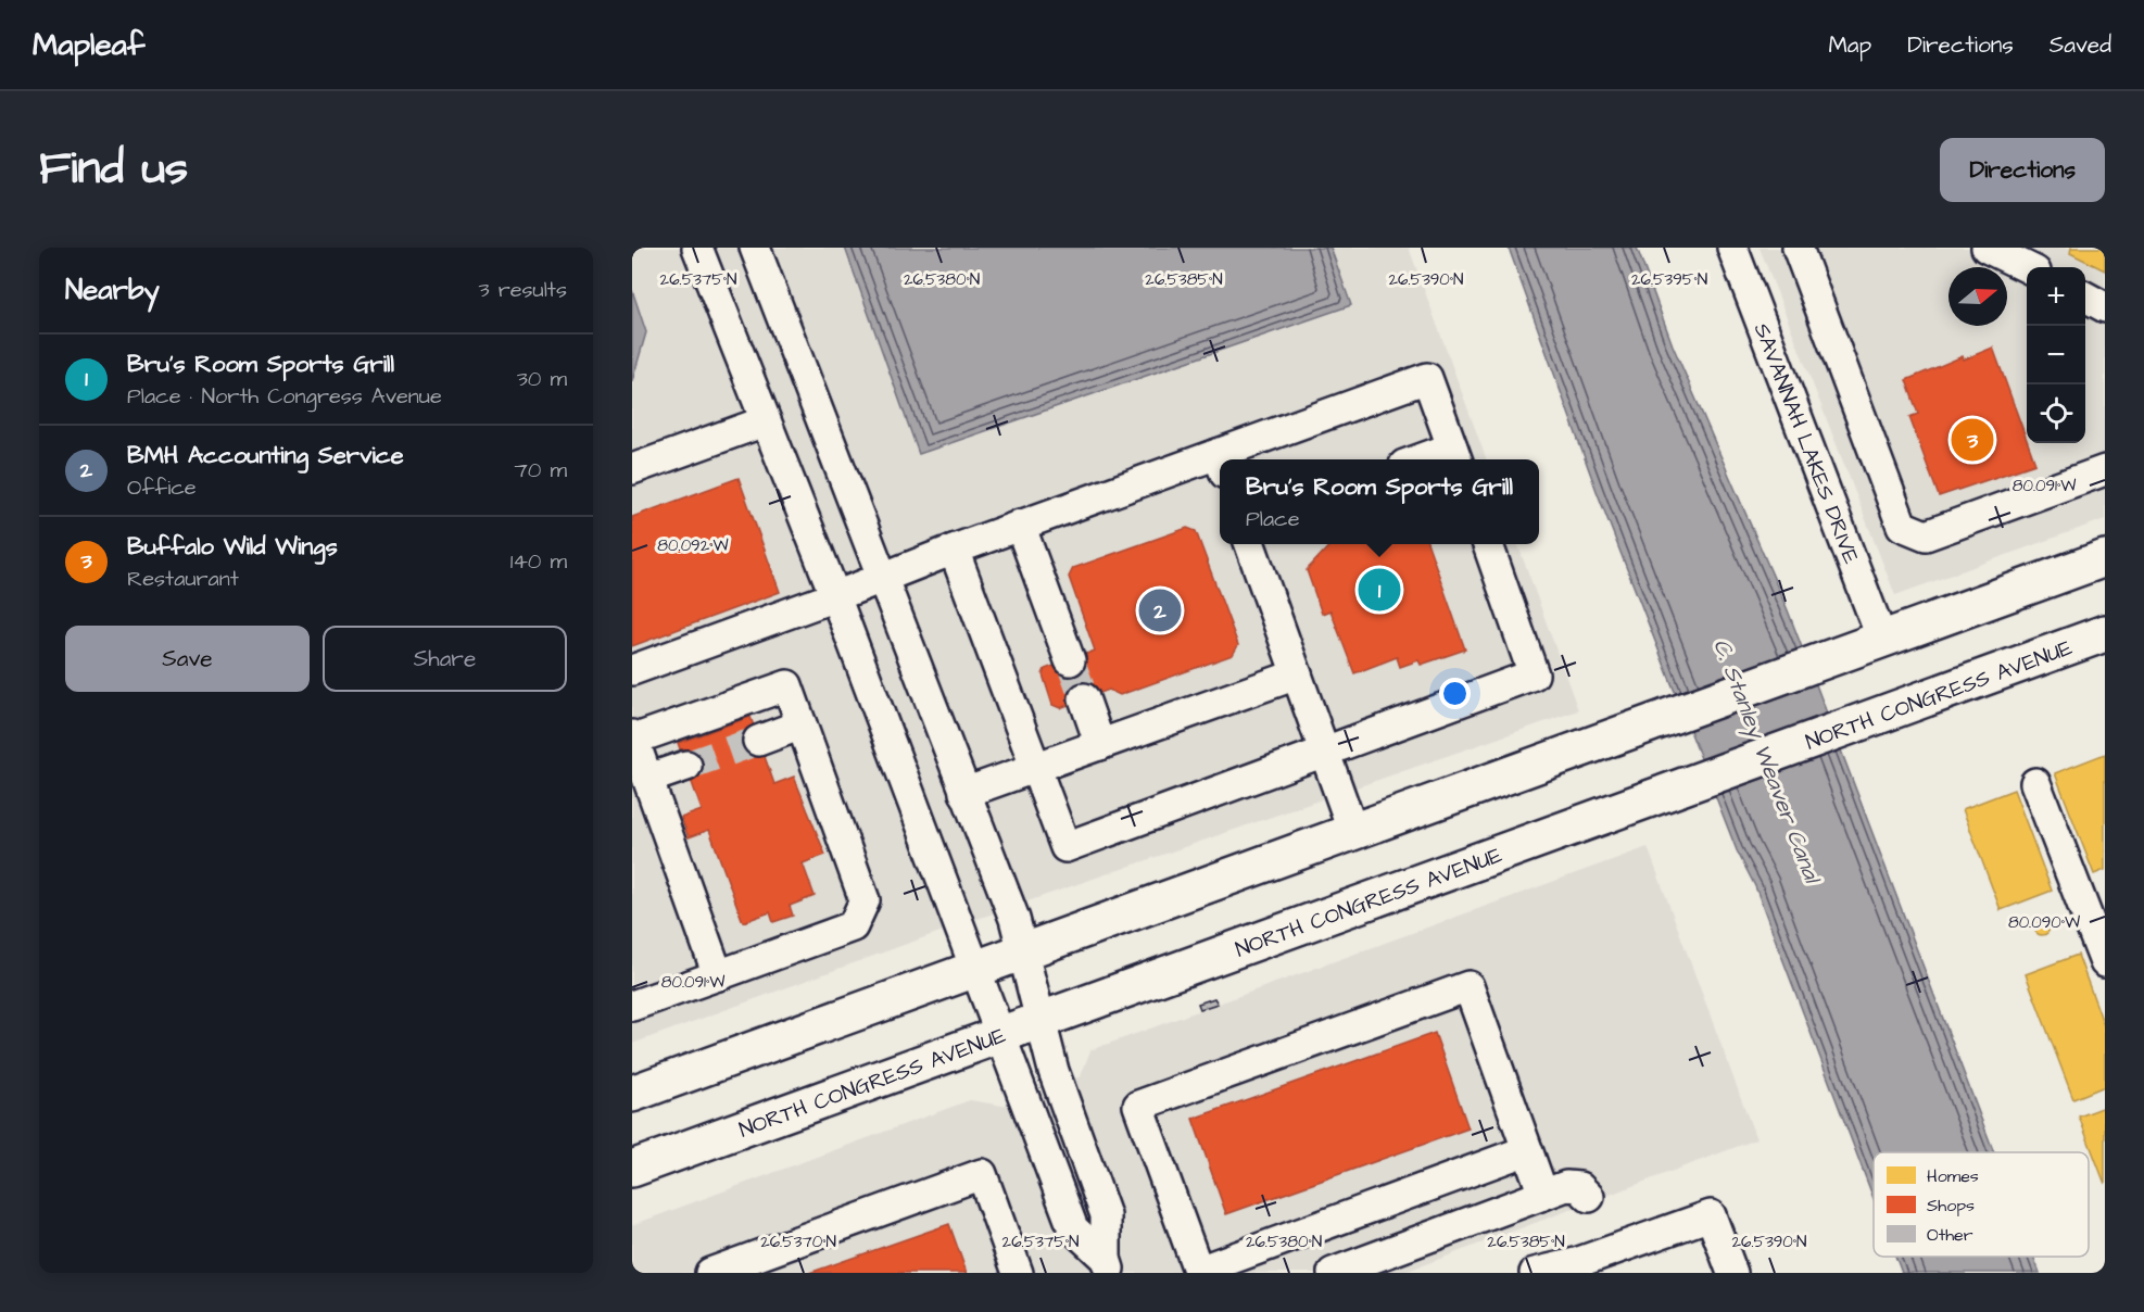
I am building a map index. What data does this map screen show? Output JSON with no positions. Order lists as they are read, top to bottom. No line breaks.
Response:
{"streets":{"main road":["NORTH CONGRESS AVENUE"],"street":["SAVANNAH LAKES DRIVE"]},"water":["C. Stanley Weaver Canal"],"legend":["Homes","Shops","Other"],"north":"right","page":{"header":"Mapleaf","nav":["Map","Directions","Saved"],"title":"Find us","buttons":["Directions",["Save","Share"]],"heading":["Nearby","3 results"],"map_buttons":["+","−"],"list":[{"mark":"1","name":"Bru's Room Sports Grill","note":"Place · North Congress Avenue","value":"30 m"},{"mark":"2","name":"BMH Accounting Service","note":"Office","value":"70 m"},{"mark":"3","name":"Buffalo Wild Wings","note":"Restaurant","value":"140 m"}],"pins":["3","1","2"],"popup":["Bru's Room Sports Grill","Place"]},"coordinates":["26.5375°N","26.5380°N","26.5385°N","26.5390°N","26.5395°N","80.091°W","80.092°W","80.090°W","26.5370°N"]}
